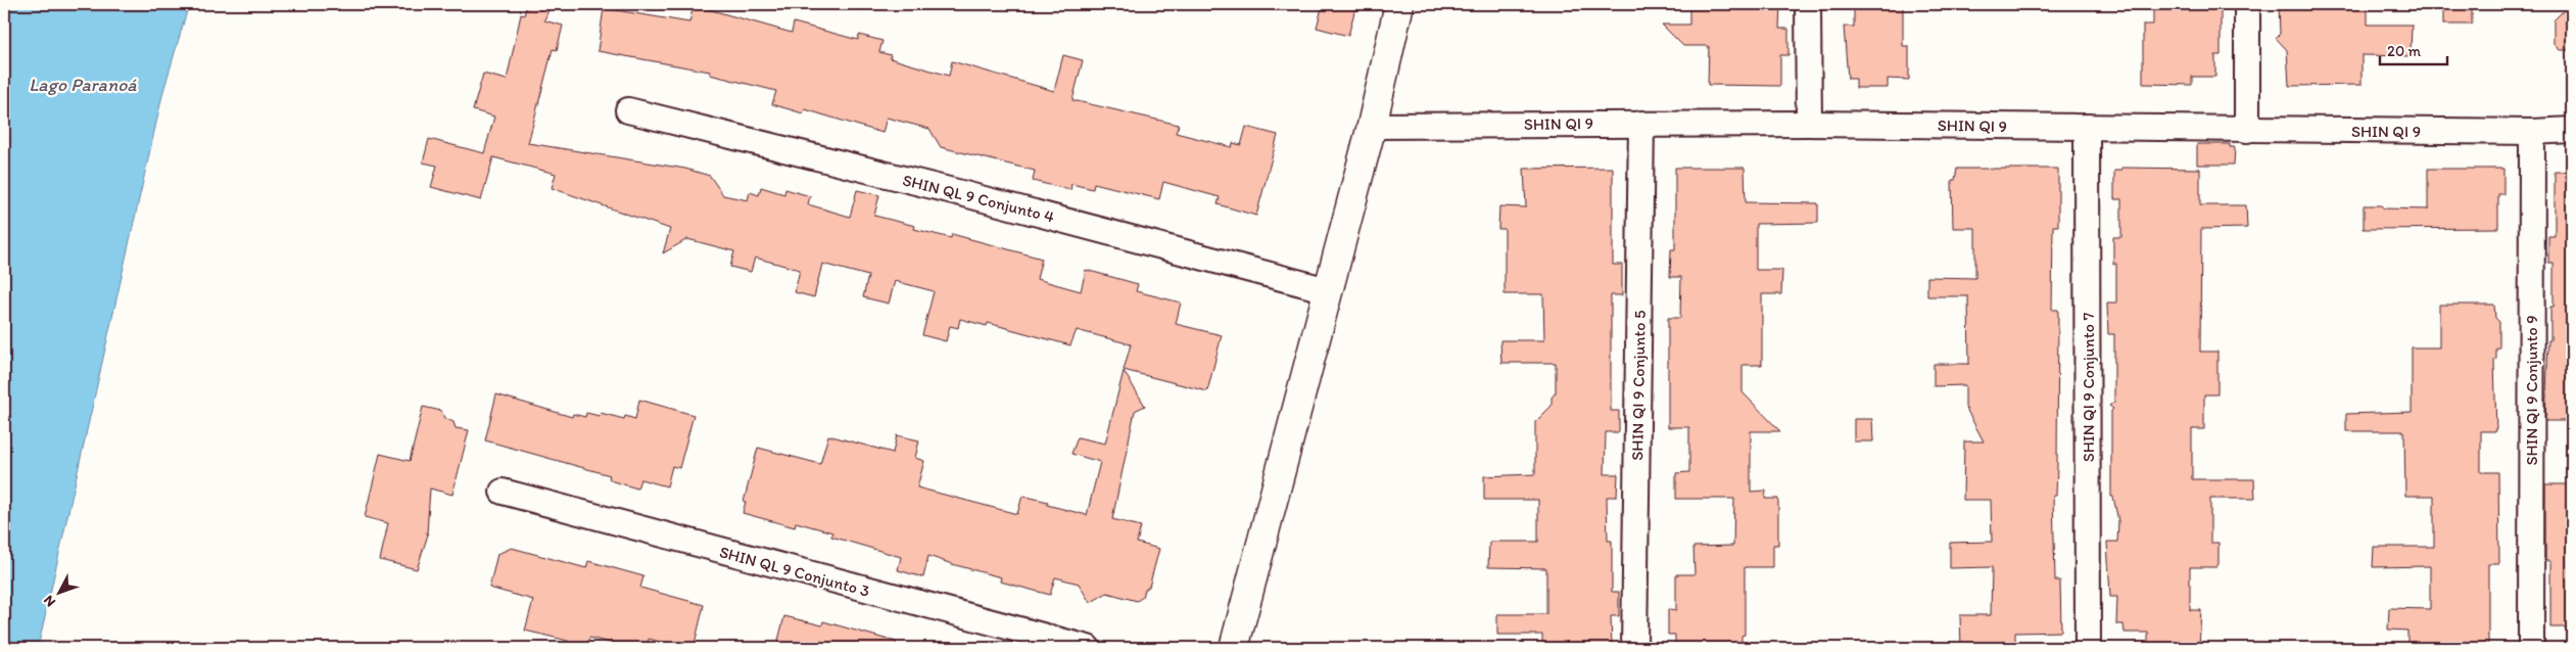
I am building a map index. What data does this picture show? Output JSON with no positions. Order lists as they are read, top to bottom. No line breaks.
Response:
{"streets":{"street":["SHIN QI 9","SHIN QL 9 Conjunto 4","SHIN QI 9 Conjunto 5","SHIN QI 9 Conjunto 7","SHIN QI 9 Conjunto 9","SHIN QL 9 Conjunto 3"]},"crossings":[["SHIN QI 9","SHIN QI 9 Conjunto 5"],["SHIN QI 9","SHIN QI 9 Conjunto 7"],["SHIN QI 9","SHIN QI 9 Conjunto 9"]],"water":["Lago Paranoá"],"scale_bar":"20 m","north":"bottom left"}
